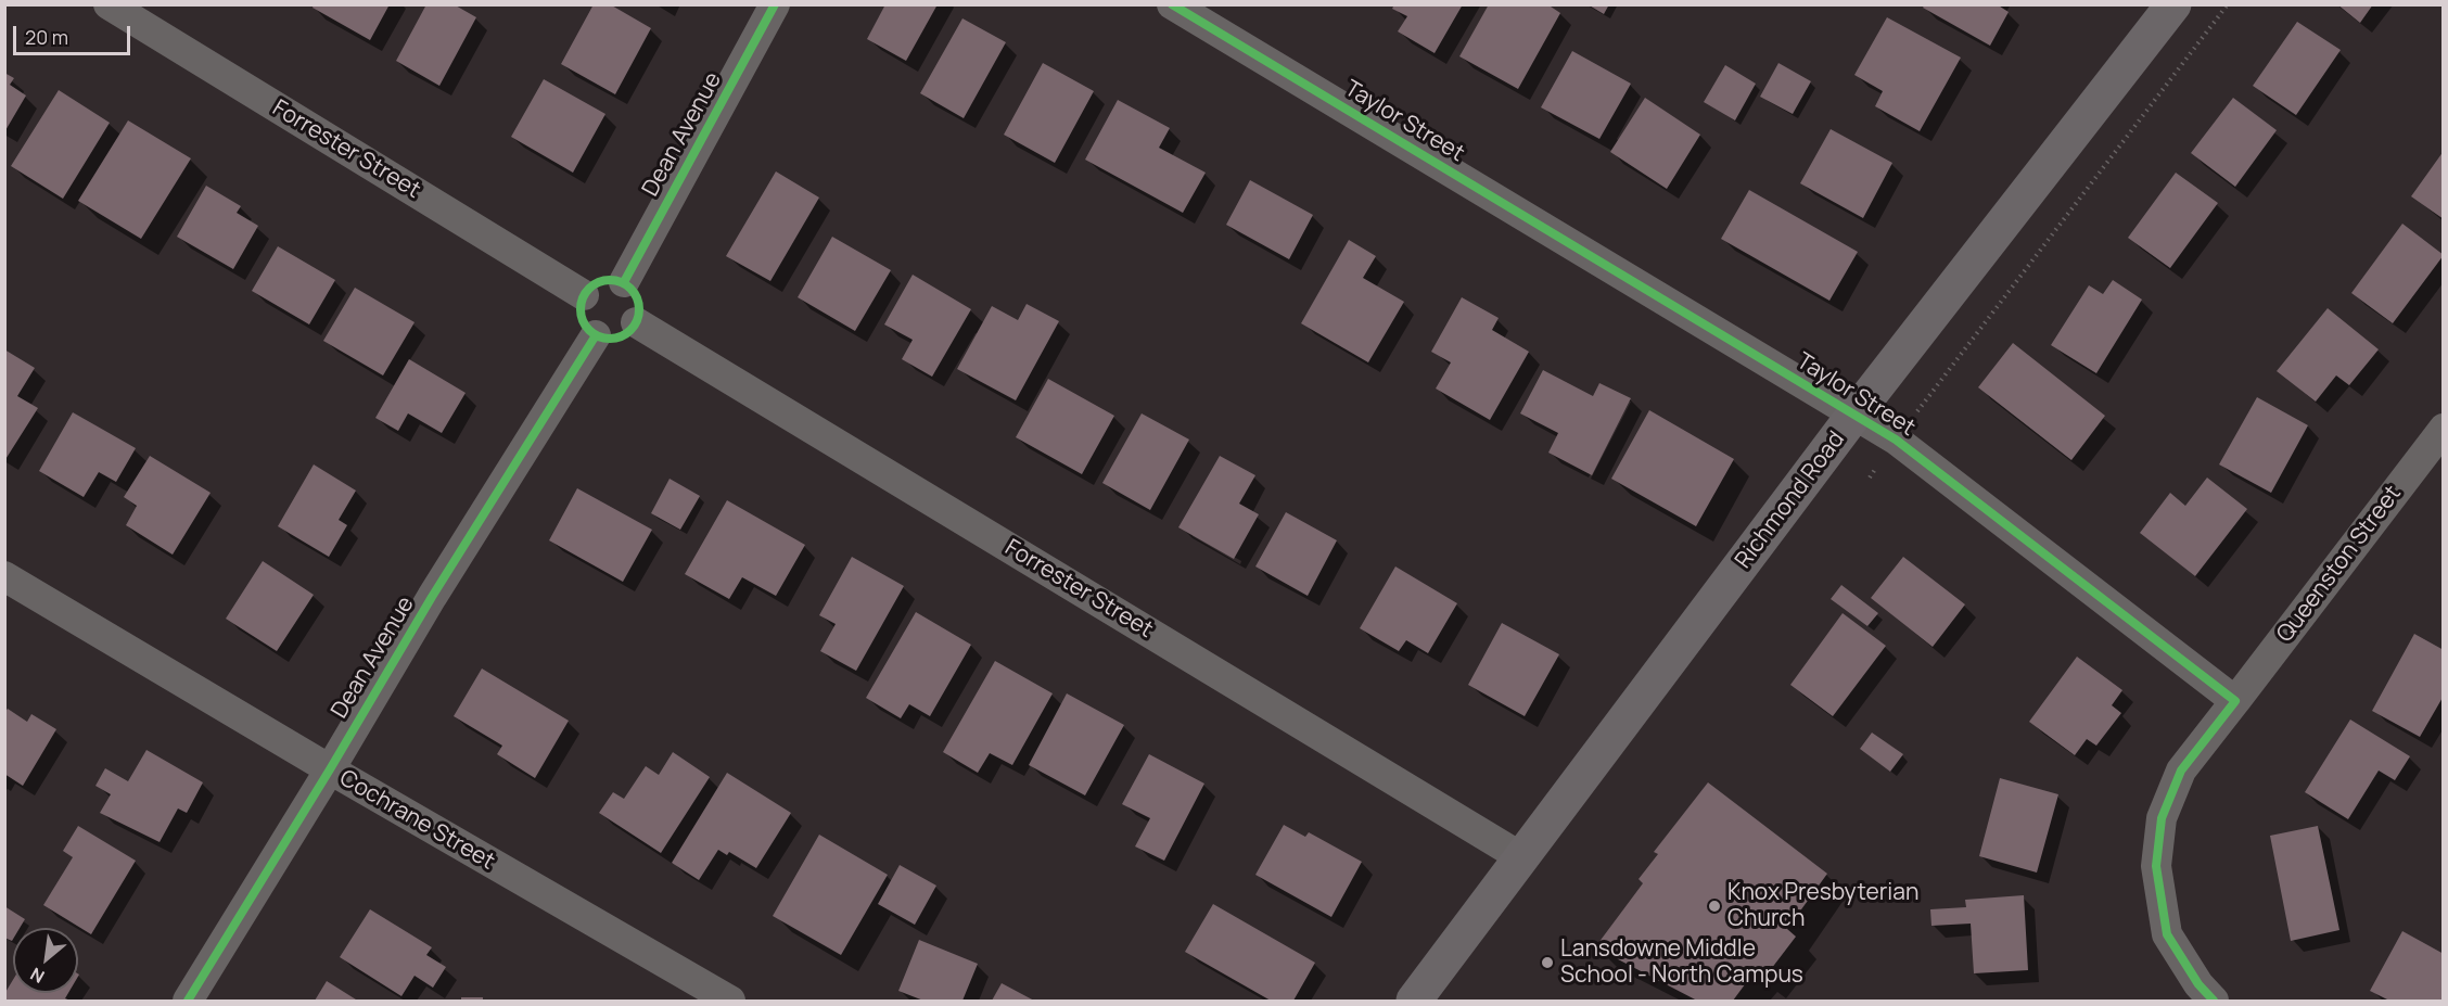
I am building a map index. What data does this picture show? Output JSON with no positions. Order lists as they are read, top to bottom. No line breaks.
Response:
{"streets":{"main road":["Richmond Road"],"street":["Taylor Street","Dean Avenue","Forrester Street","Queenston Street","Cochrane Street"]},"crossings":[["Taylor Street","Richmond Road"],["Taylor Street","Queenston Street"],["Dean Avenue","Forrester Street"],["Dean Avenue","Cochrane Street"],["Forrester Street","Richmond Road"]],"places":["Knox Presbyterian Church","Lansdowne Middle School - North Campus"],"scale_bar":"20 m","north":"bottom left"}
